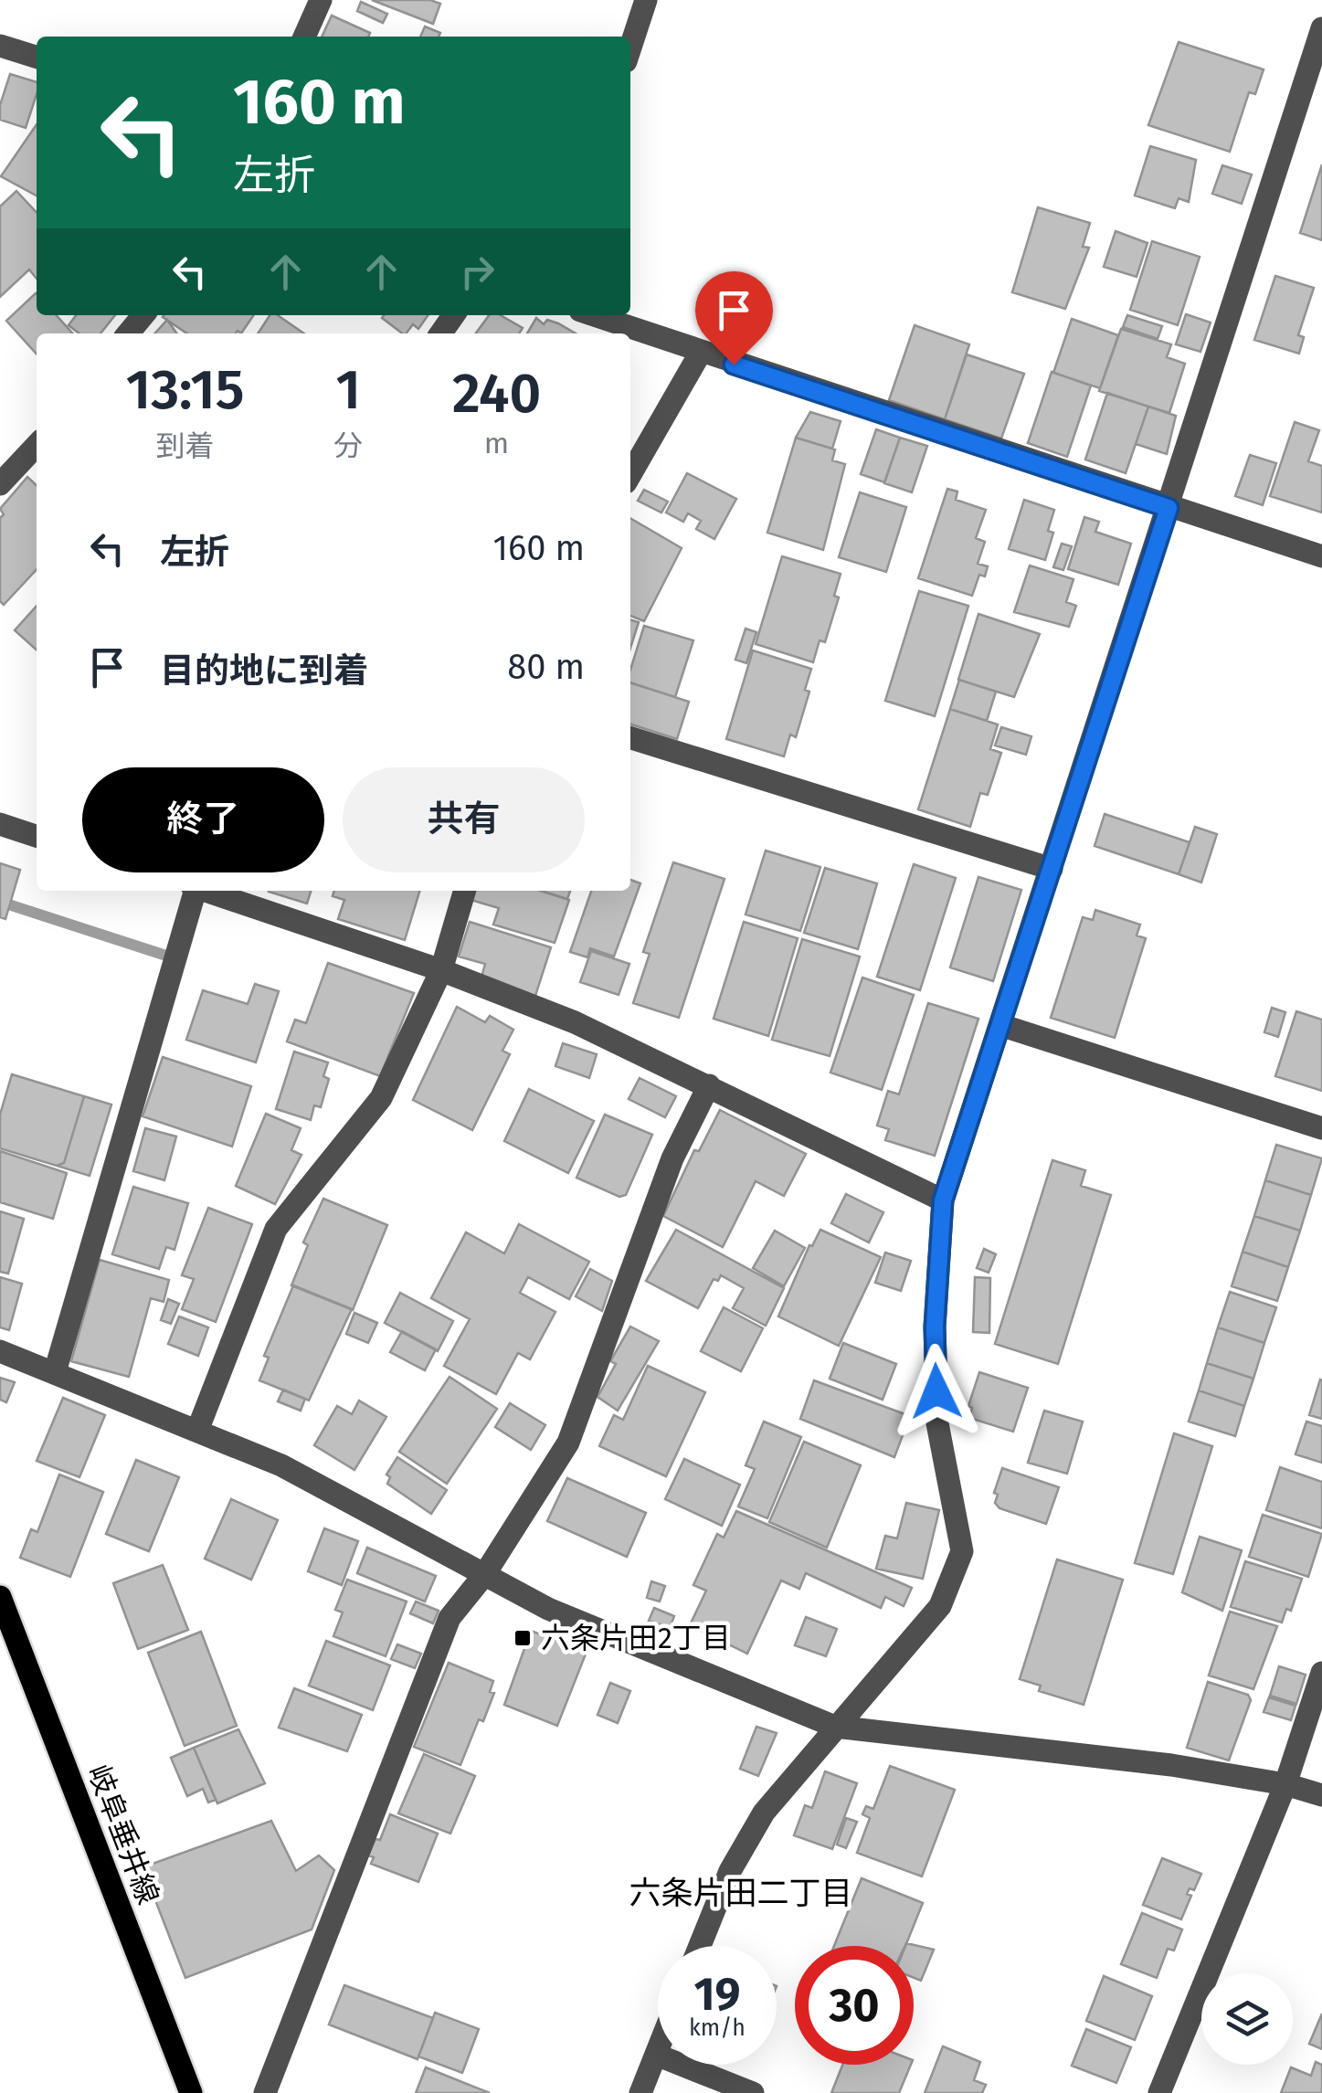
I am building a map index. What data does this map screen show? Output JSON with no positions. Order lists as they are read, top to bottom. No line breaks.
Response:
{"streets":{"main road":["岐阜垂井線"]},"districts":["六条片田二丁目"],"places":{"transit":["六条片田2丁目"]},"page":{"turn":["160 m","左折"],"eta":["13:15","到着","1","分","240","m"],"list":[{"name":"左折","value":"160 m"},{"name":"目的地に到着","value":"80 m"}],"buttons":["終了","共有"],"speed":"19 km/h","limit":"30"}}
